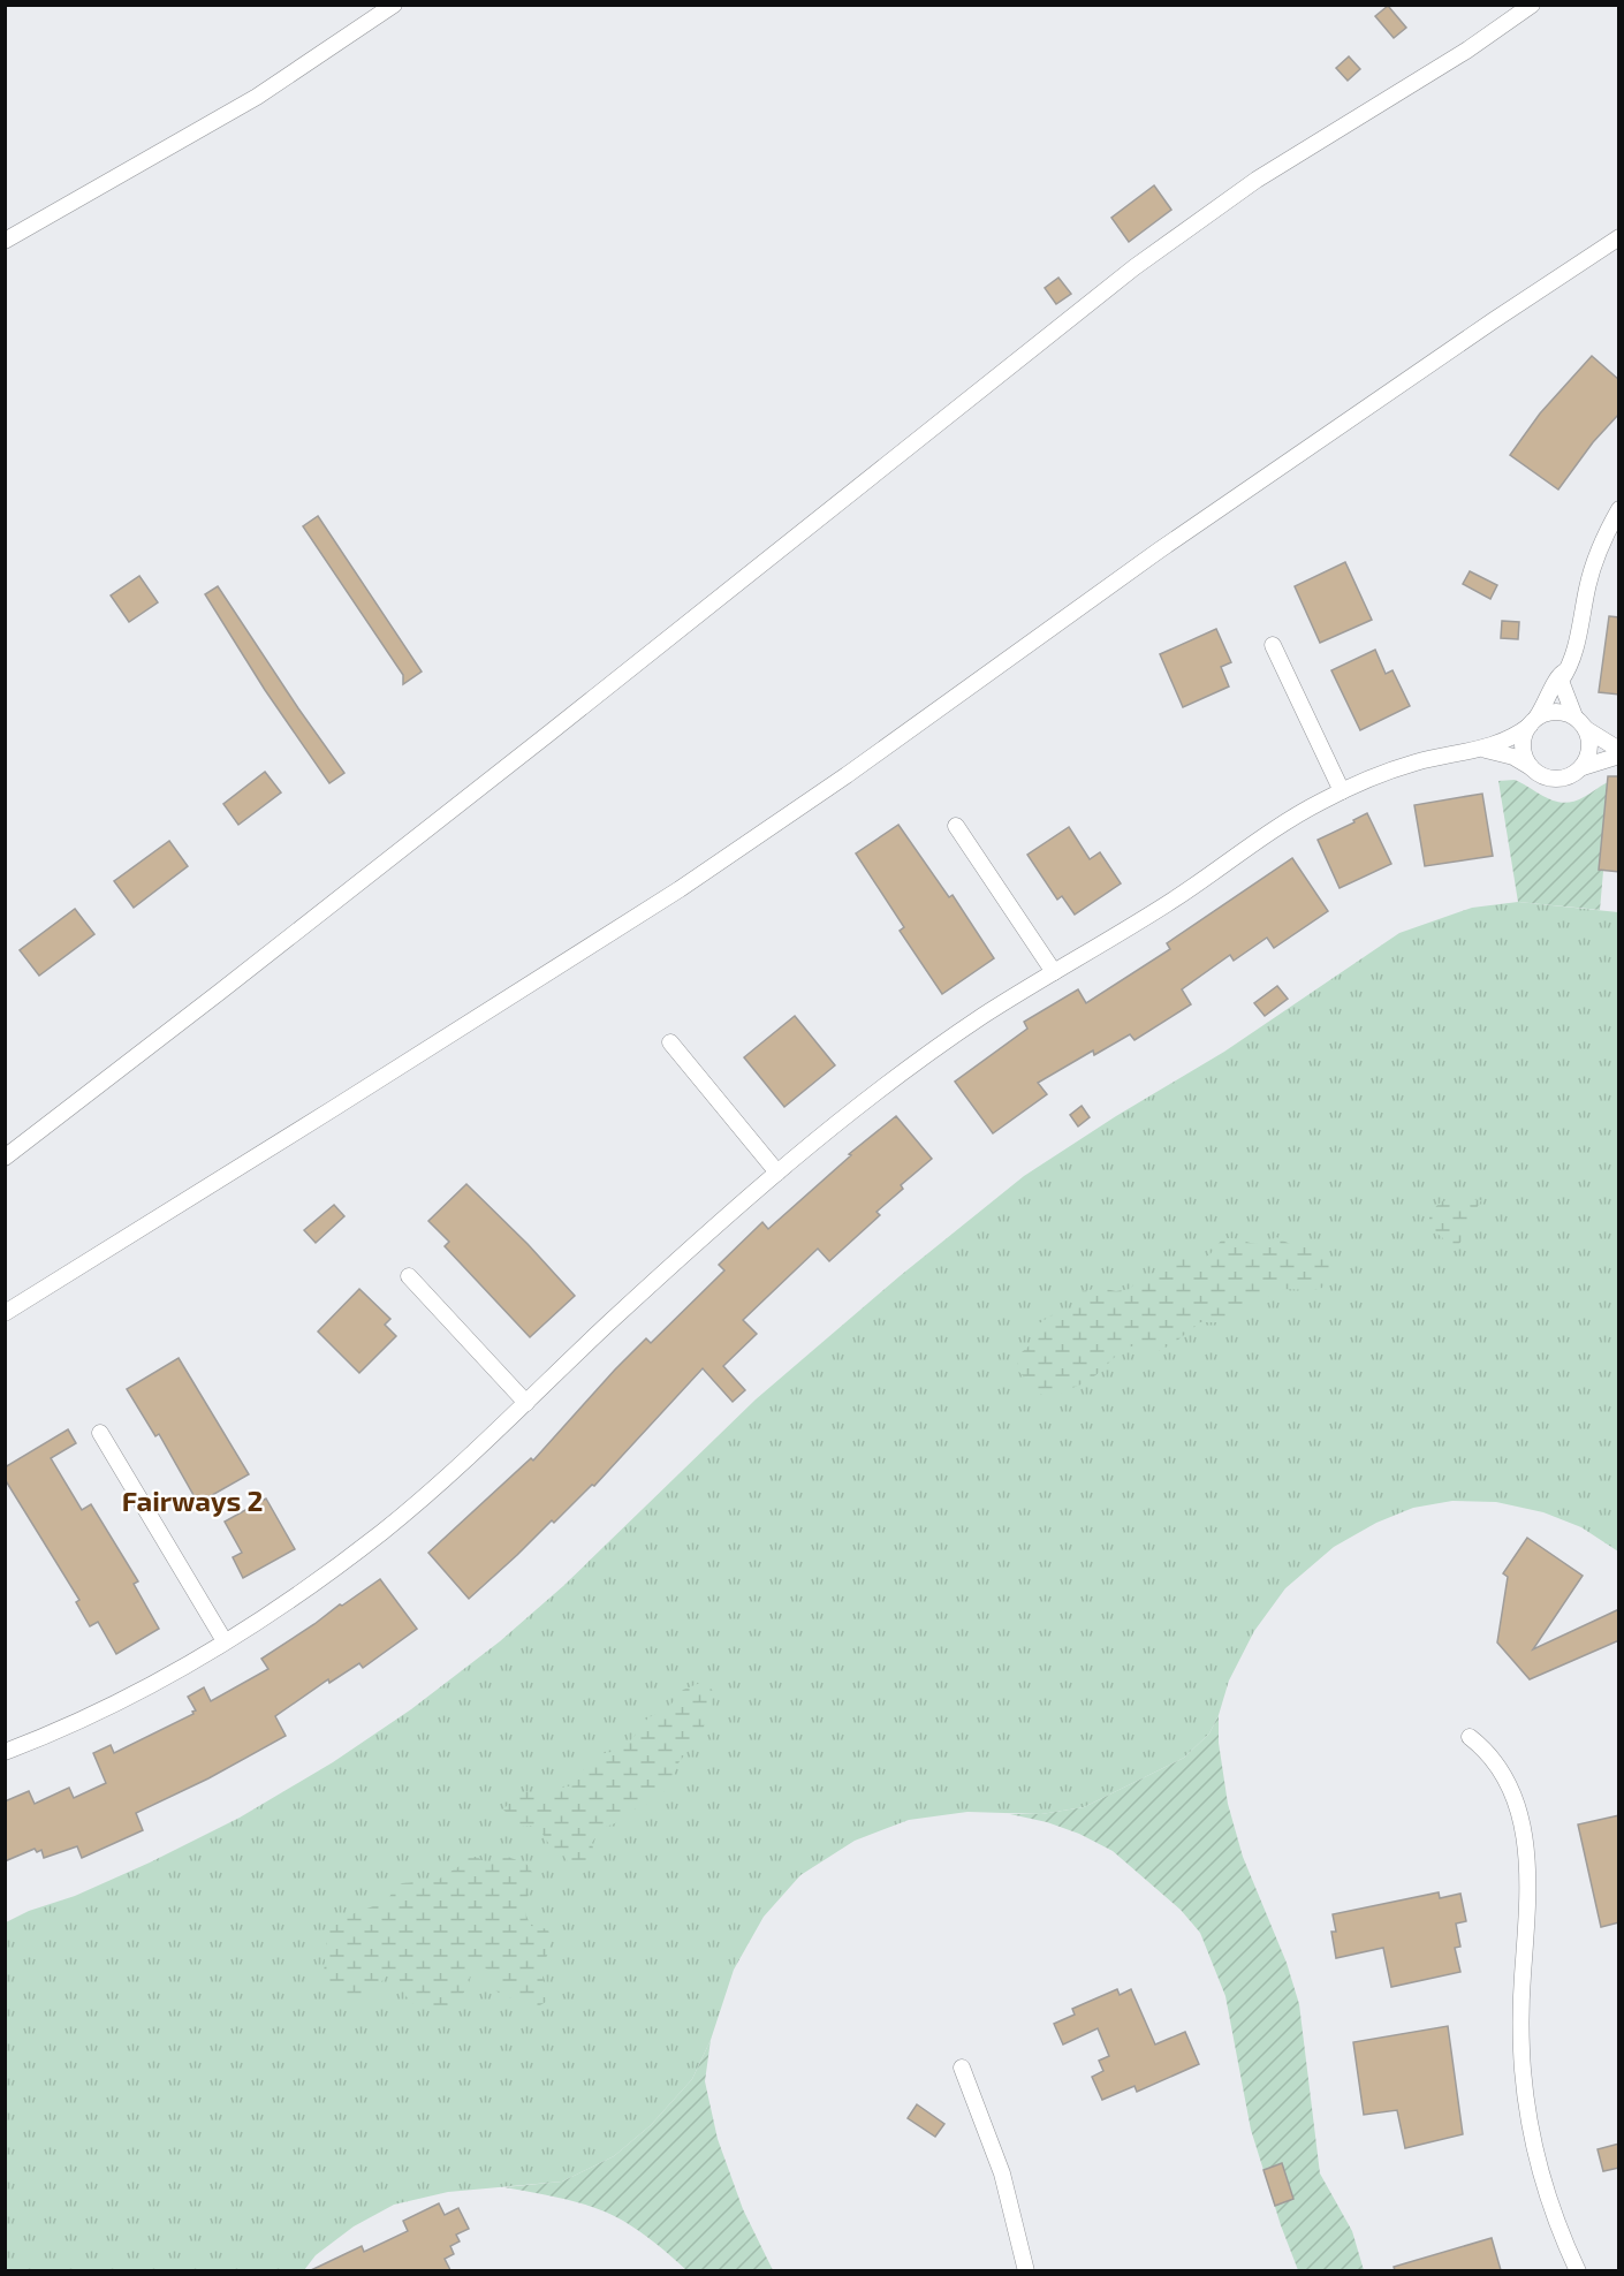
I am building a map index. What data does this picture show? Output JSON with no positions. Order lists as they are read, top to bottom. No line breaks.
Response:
{"districts":["Fairways 2"]}
